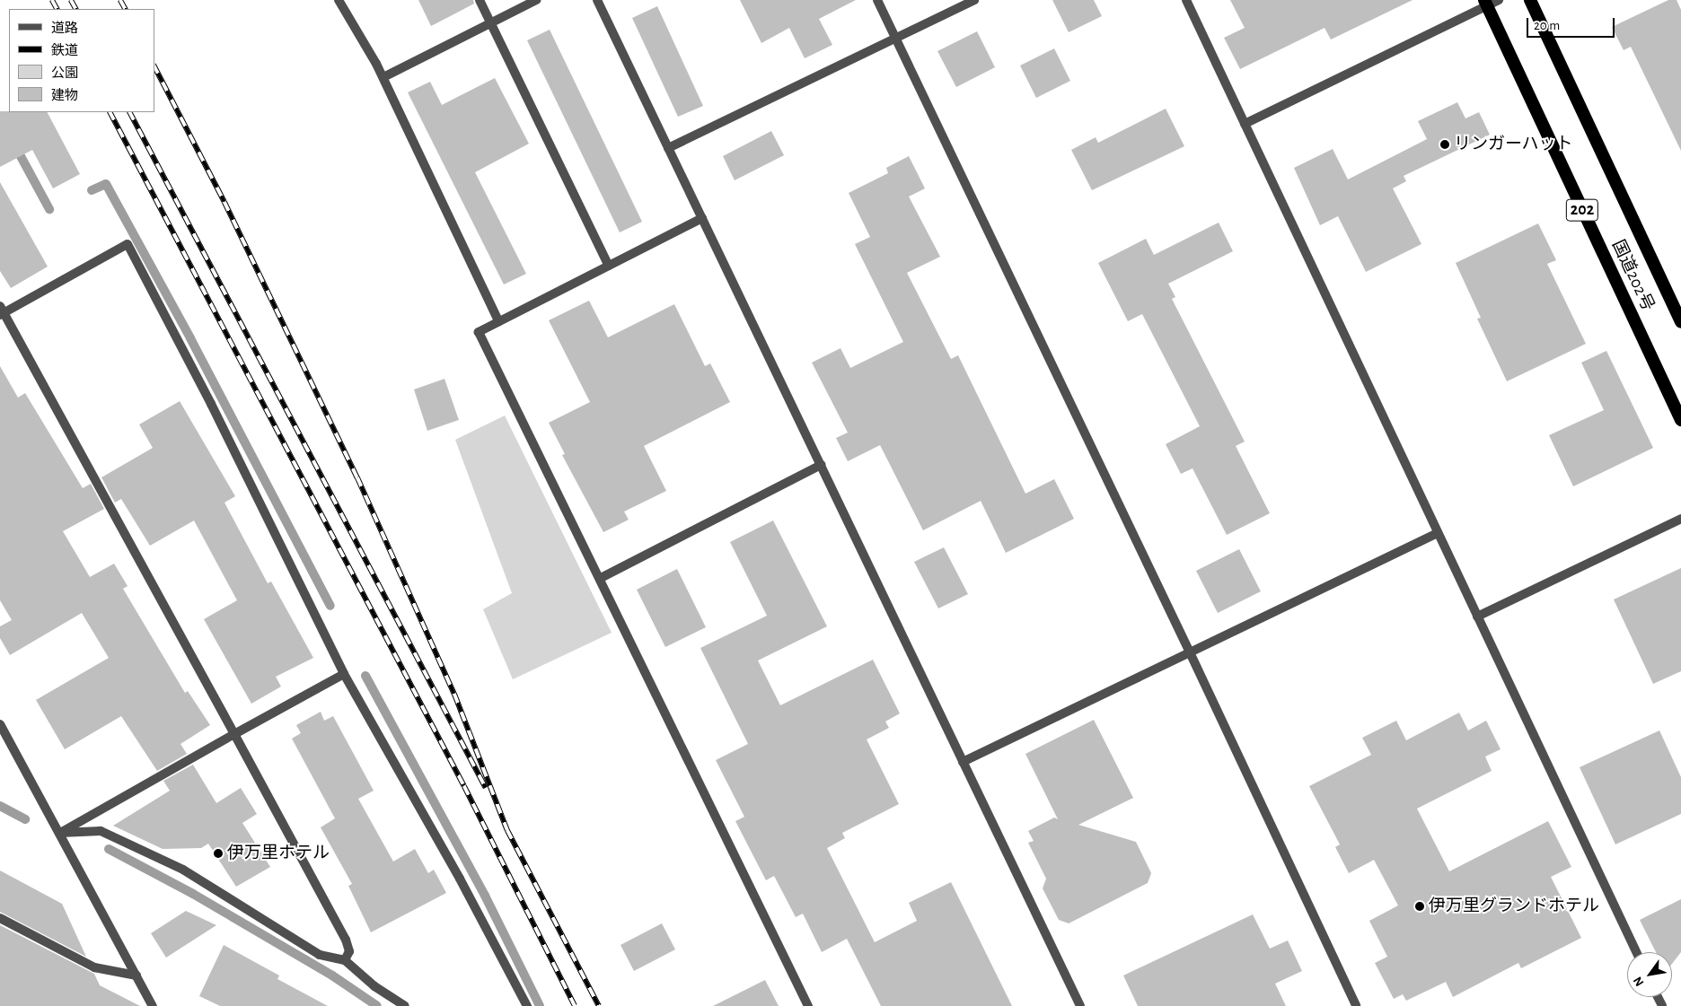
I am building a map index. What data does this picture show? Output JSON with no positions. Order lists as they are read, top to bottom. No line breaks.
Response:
{"streets":{"highway":["202","国道202号"]},"places":["リンガーハット","伊万里ホテル","伊万里グランドホテル"],"legend":["道路","鉄道","公園","建物"],"scale_bar":"20 m","north":"bottom left"}
